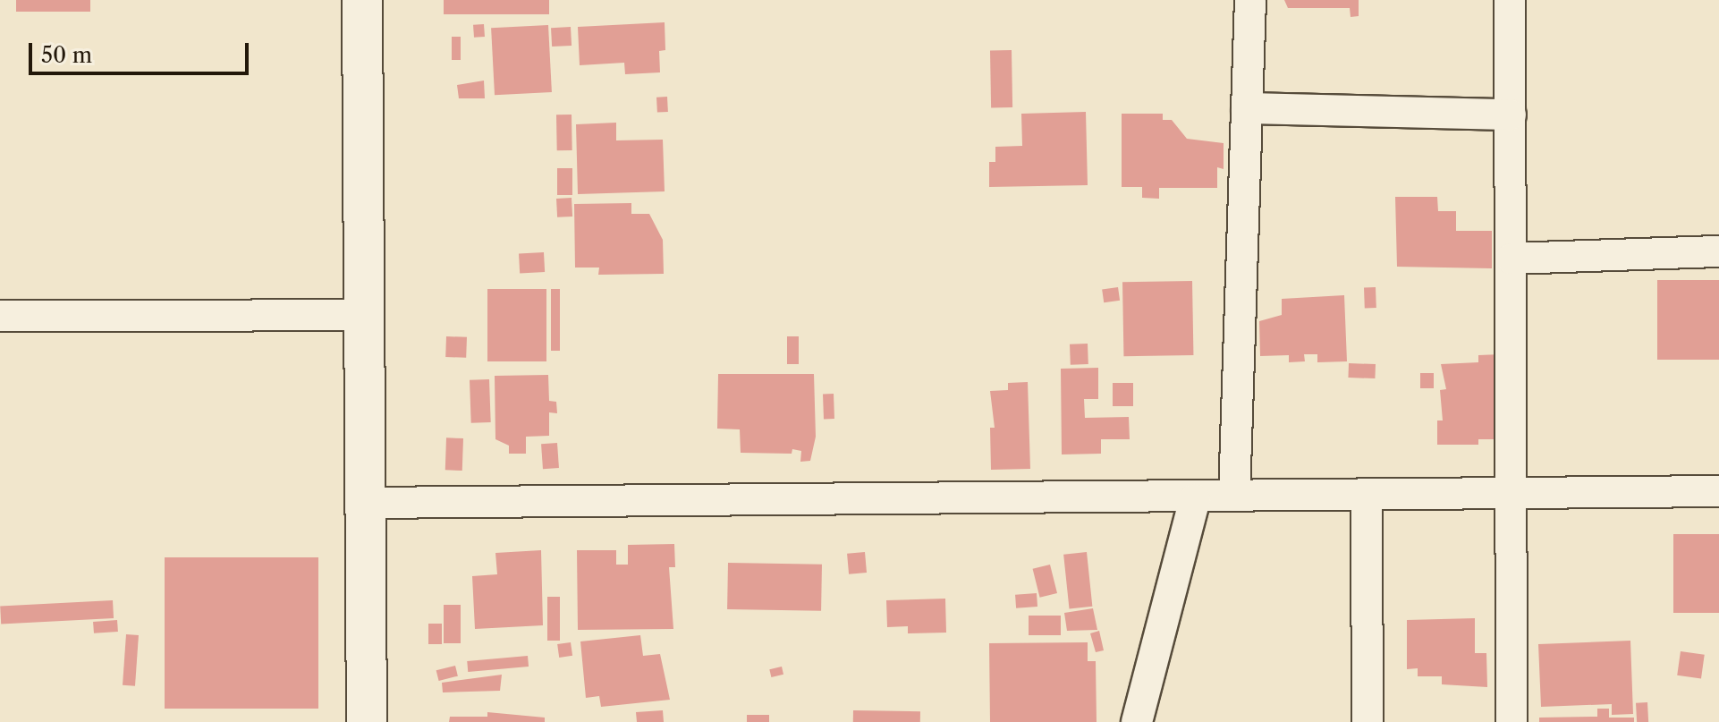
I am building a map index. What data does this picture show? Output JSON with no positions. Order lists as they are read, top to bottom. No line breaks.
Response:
{"scale_bar":"50 m"}
